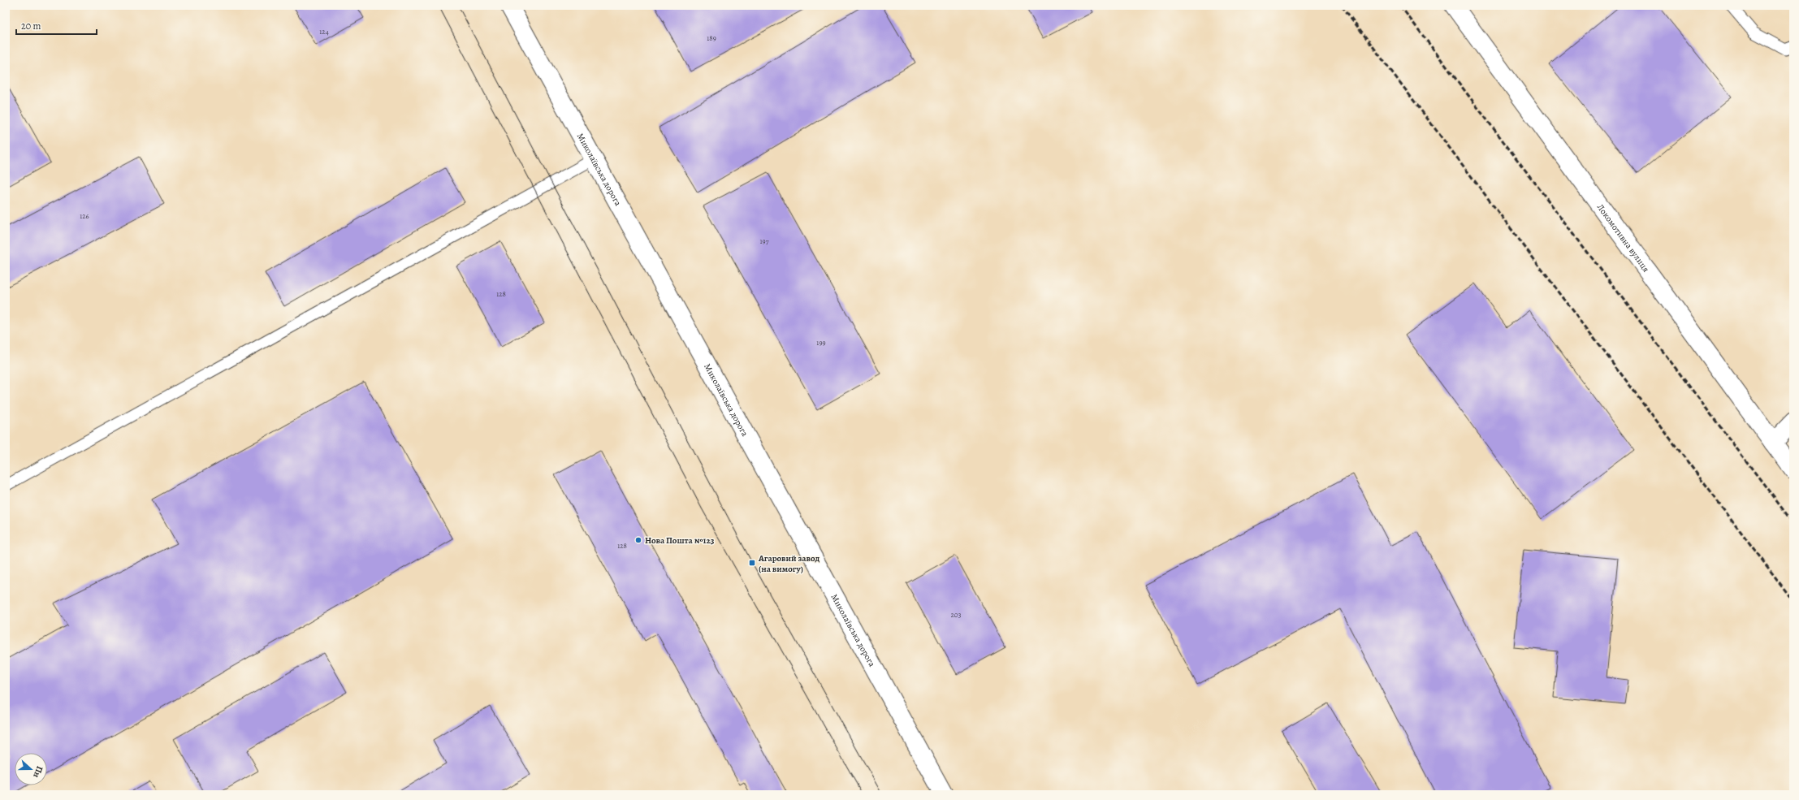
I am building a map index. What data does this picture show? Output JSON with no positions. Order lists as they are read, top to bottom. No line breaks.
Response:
{"streets":{"main road":["Миколаївська дорога","Локомотивна вулиця"]},"places":{"other":["Нова Пошта №123"],"transit":["Агаровий завод (на вимогу)"]},"house_numbers":["124","189","126","197","128","199","128","203"],"scale_bar":"20 m","north":"right"}
